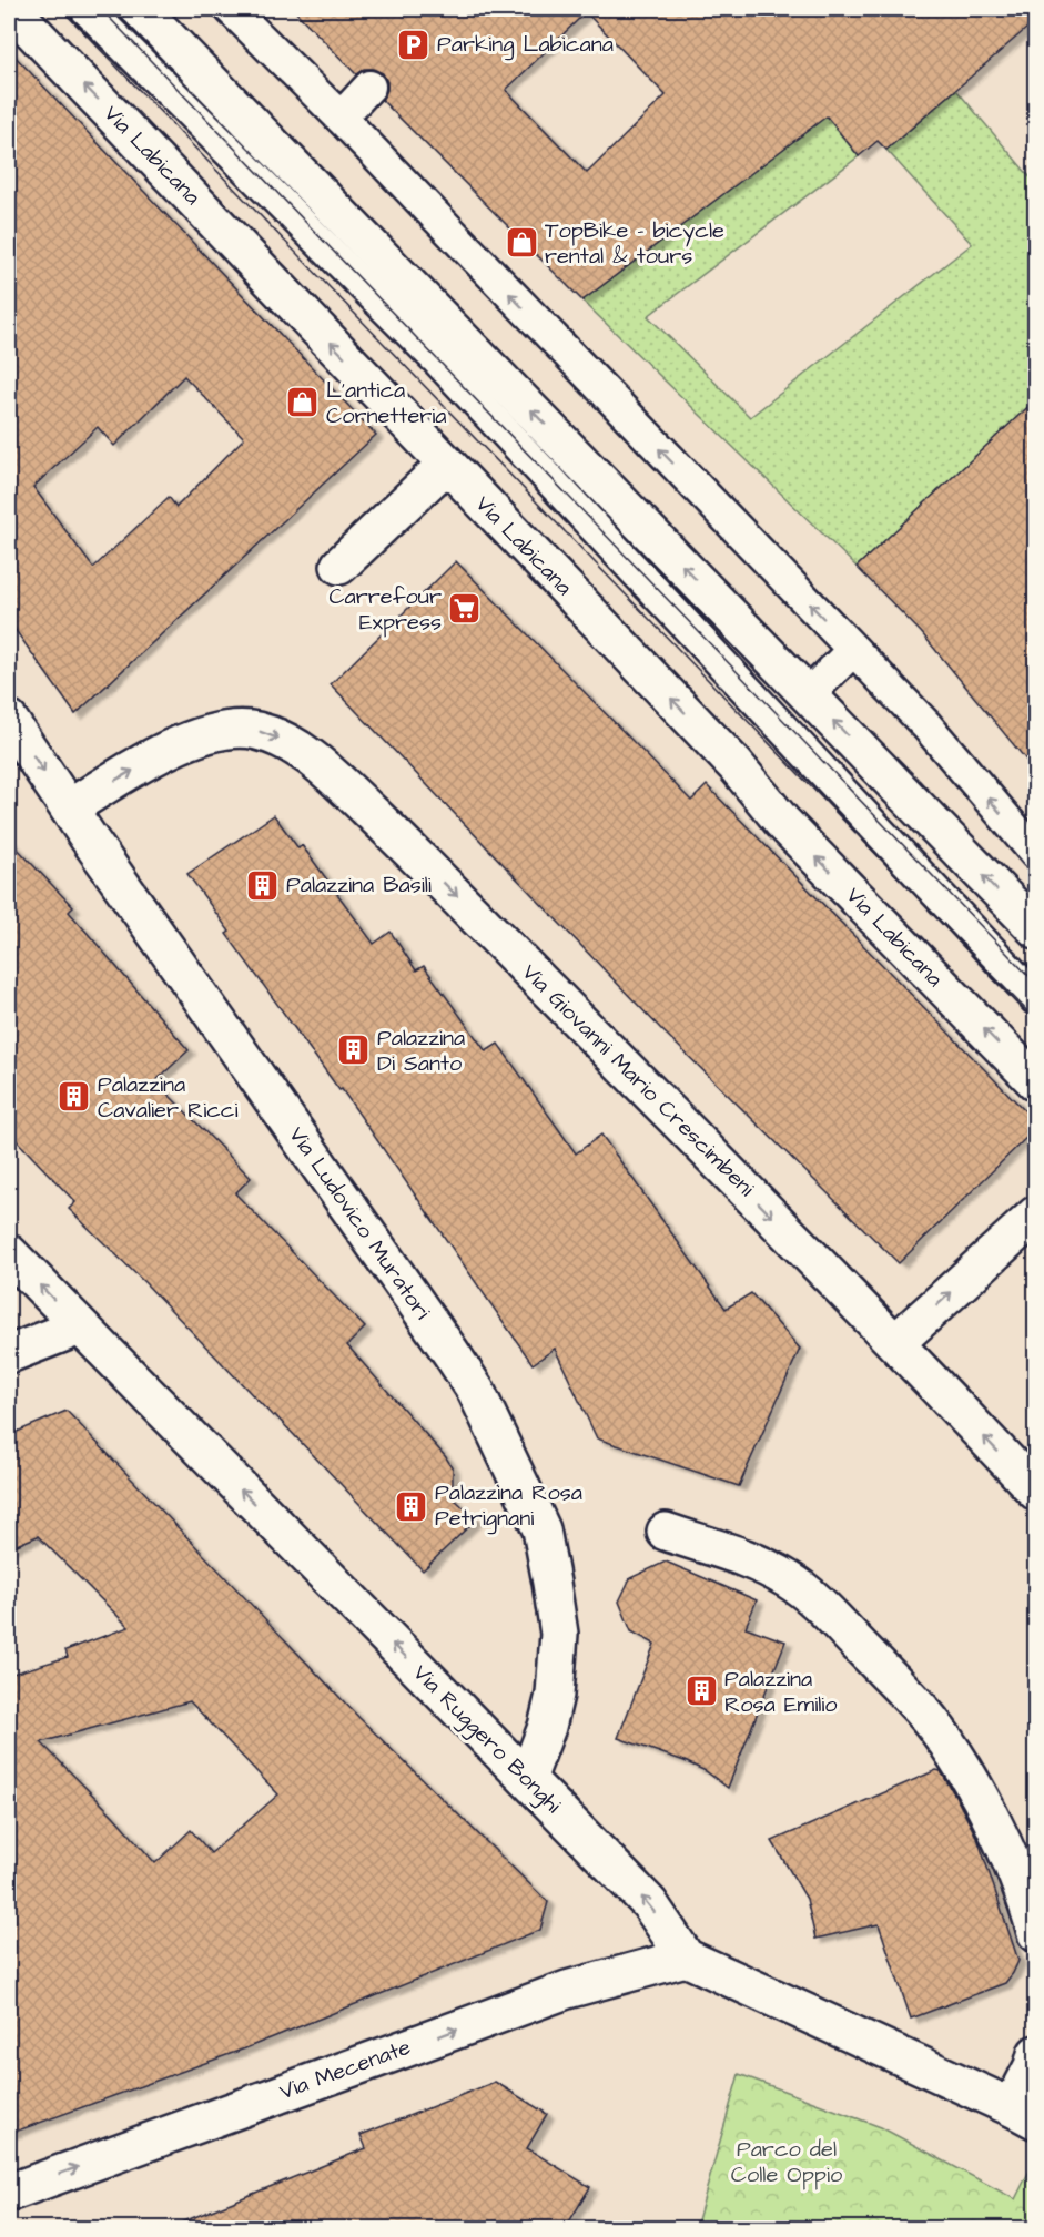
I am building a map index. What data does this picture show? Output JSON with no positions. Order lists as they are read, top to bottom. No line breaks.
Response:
{"streets":{"street":["Via Labicana","Via Giovanni Mario Crescimbeni","Via Ludovico Muratori","Via Ruggero Bonghi","Via Mecenate"]},"crossings":[["Via Giovanni Mario Crescimbeni","Via Ludovico Muratori"],["Via Ludovico Muratori","Via Ruggero Bonghi"],["Via Ruggero Bonghi","Via Mecenate"]],"one_way":["Via Ruggero Bonghi","Via Mecenate"],"parks":["Parco del Colle Oppio"],"places":{"parking":["Parking Labicana"],"shop":["TopBike - bicycle rental & tours","L'antica Cornetteria"],"supermarket":["Carrefour Express"],"building":["Palazzina Basili","Palazzina Di Santo","Palazzina Cavalier Ricci","Palazzina Rosa Petrignani","Palazzina Rosa Emilio"]}}
